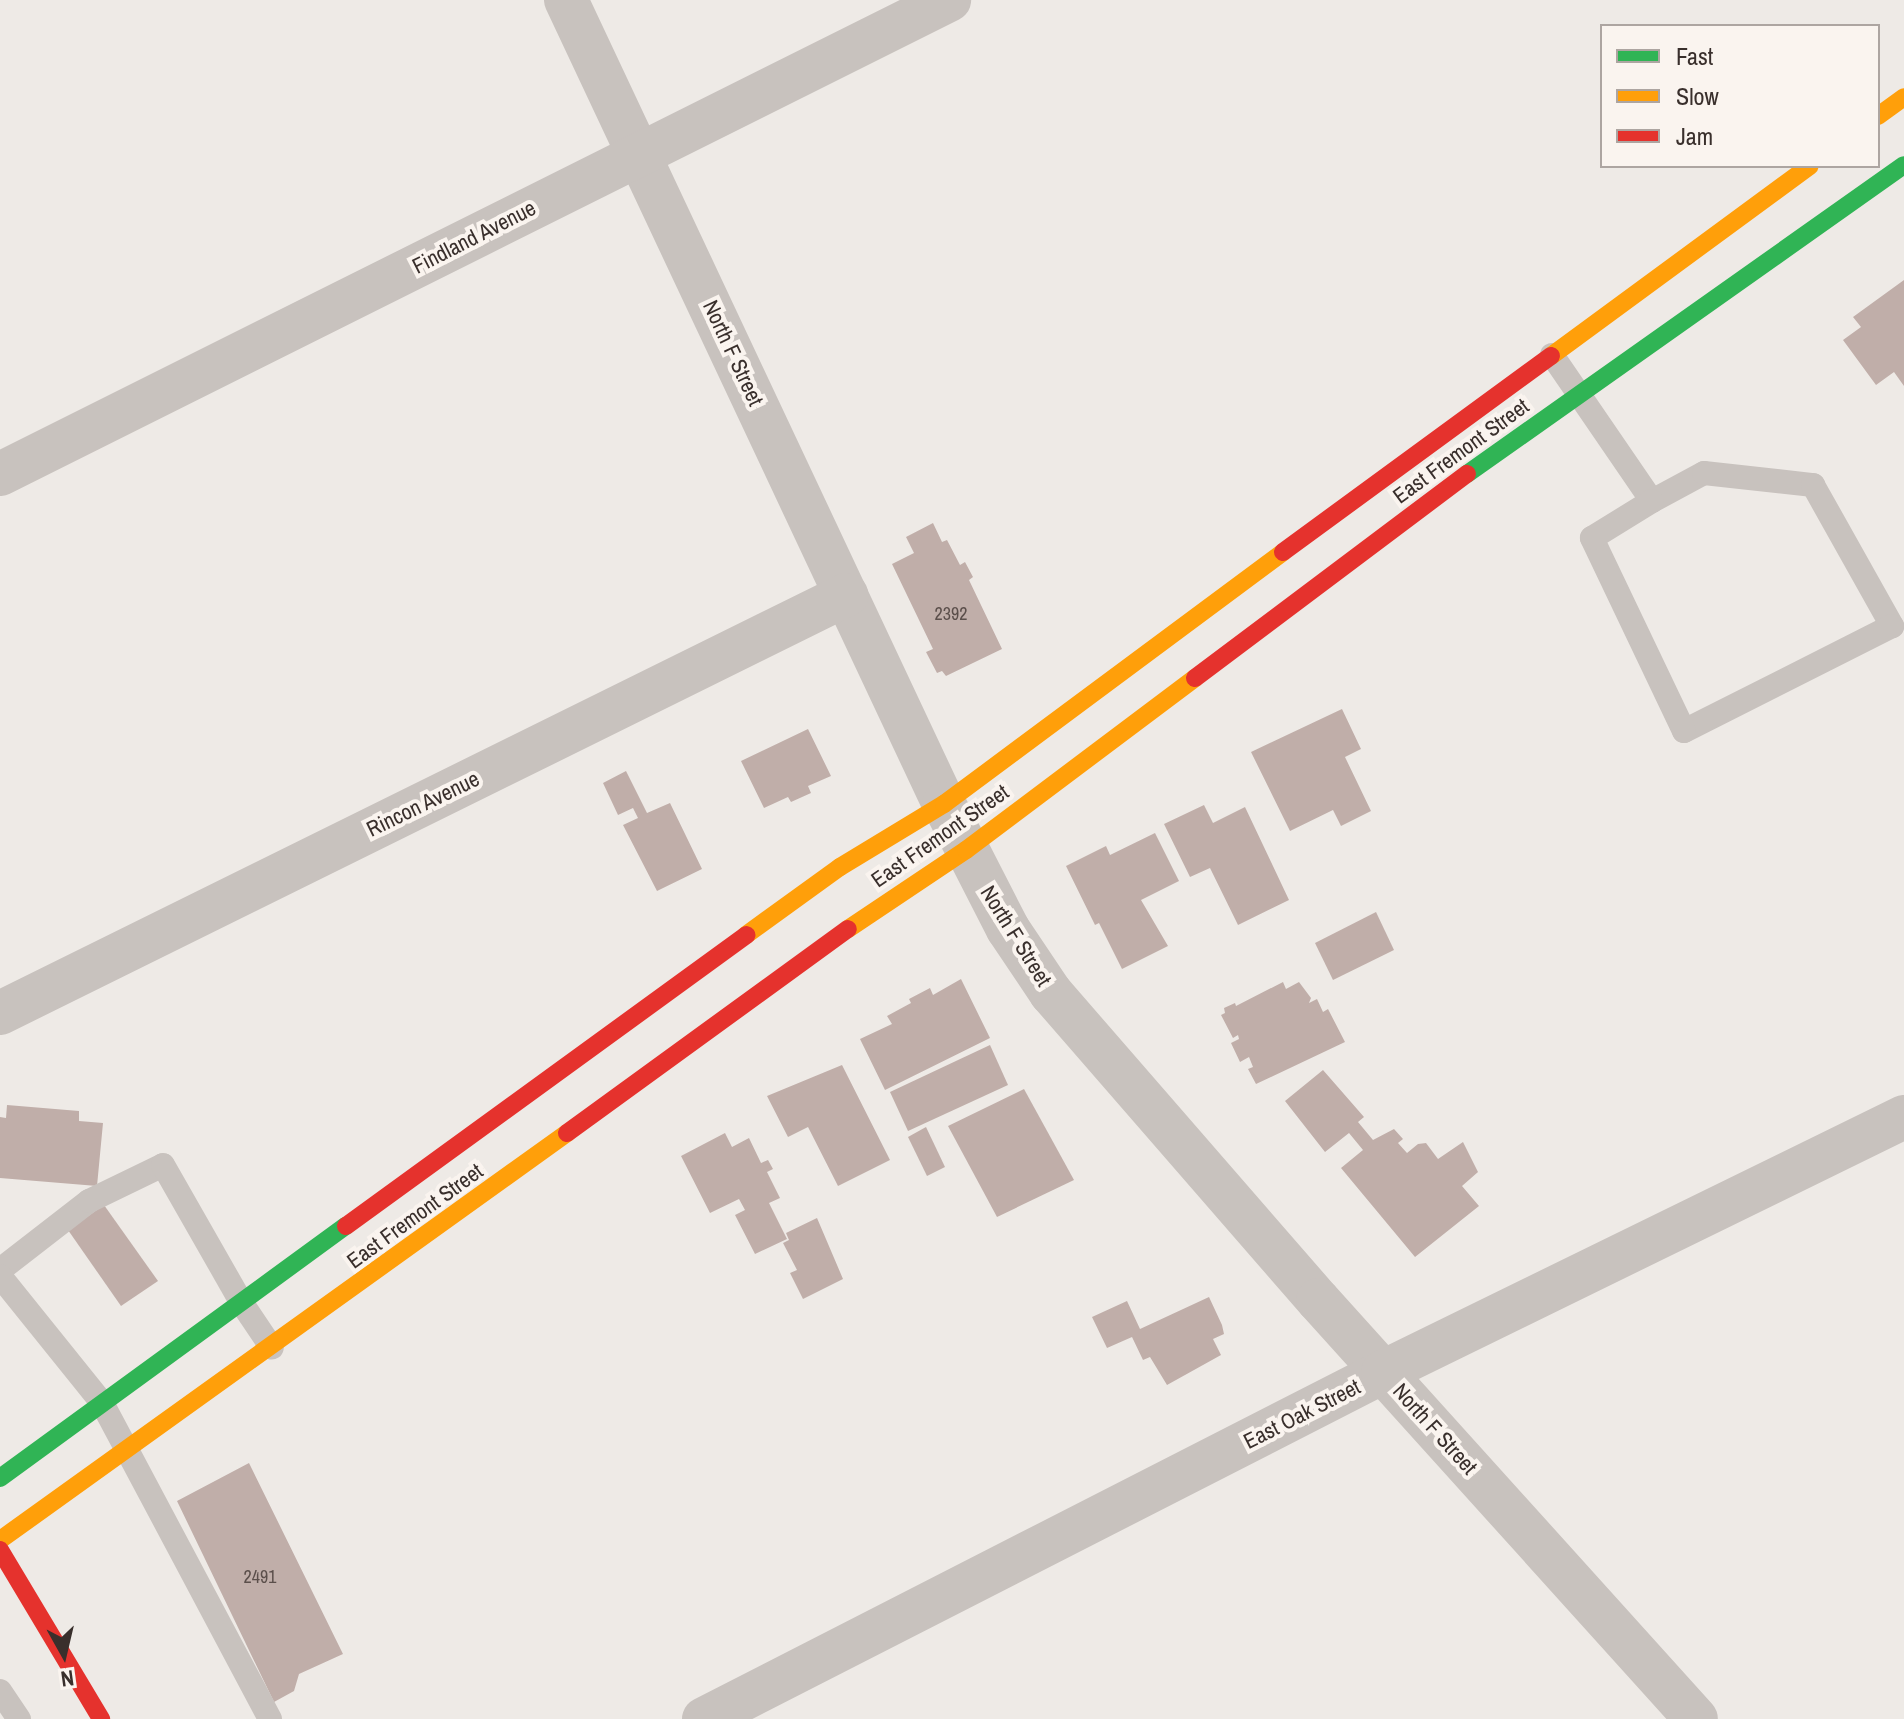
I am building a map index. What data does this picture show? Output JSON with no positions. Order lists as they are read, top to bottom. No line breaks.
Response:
{"streets":{"main road":["East Fremont Street"],"street":["Findland Avenue","North F Street","Rincon Avenue","East Oak Street"]},"crossings":[["Findland Avenue","North F Street"],["North F Street","East Fremont Street"],["North F Street","Rincon Avenue"],["North F Street","East Oak Street"]],"house_numbers":["2392","2491"],"legend":["Fast","Slow","Jam"],"north":"bottom"}
